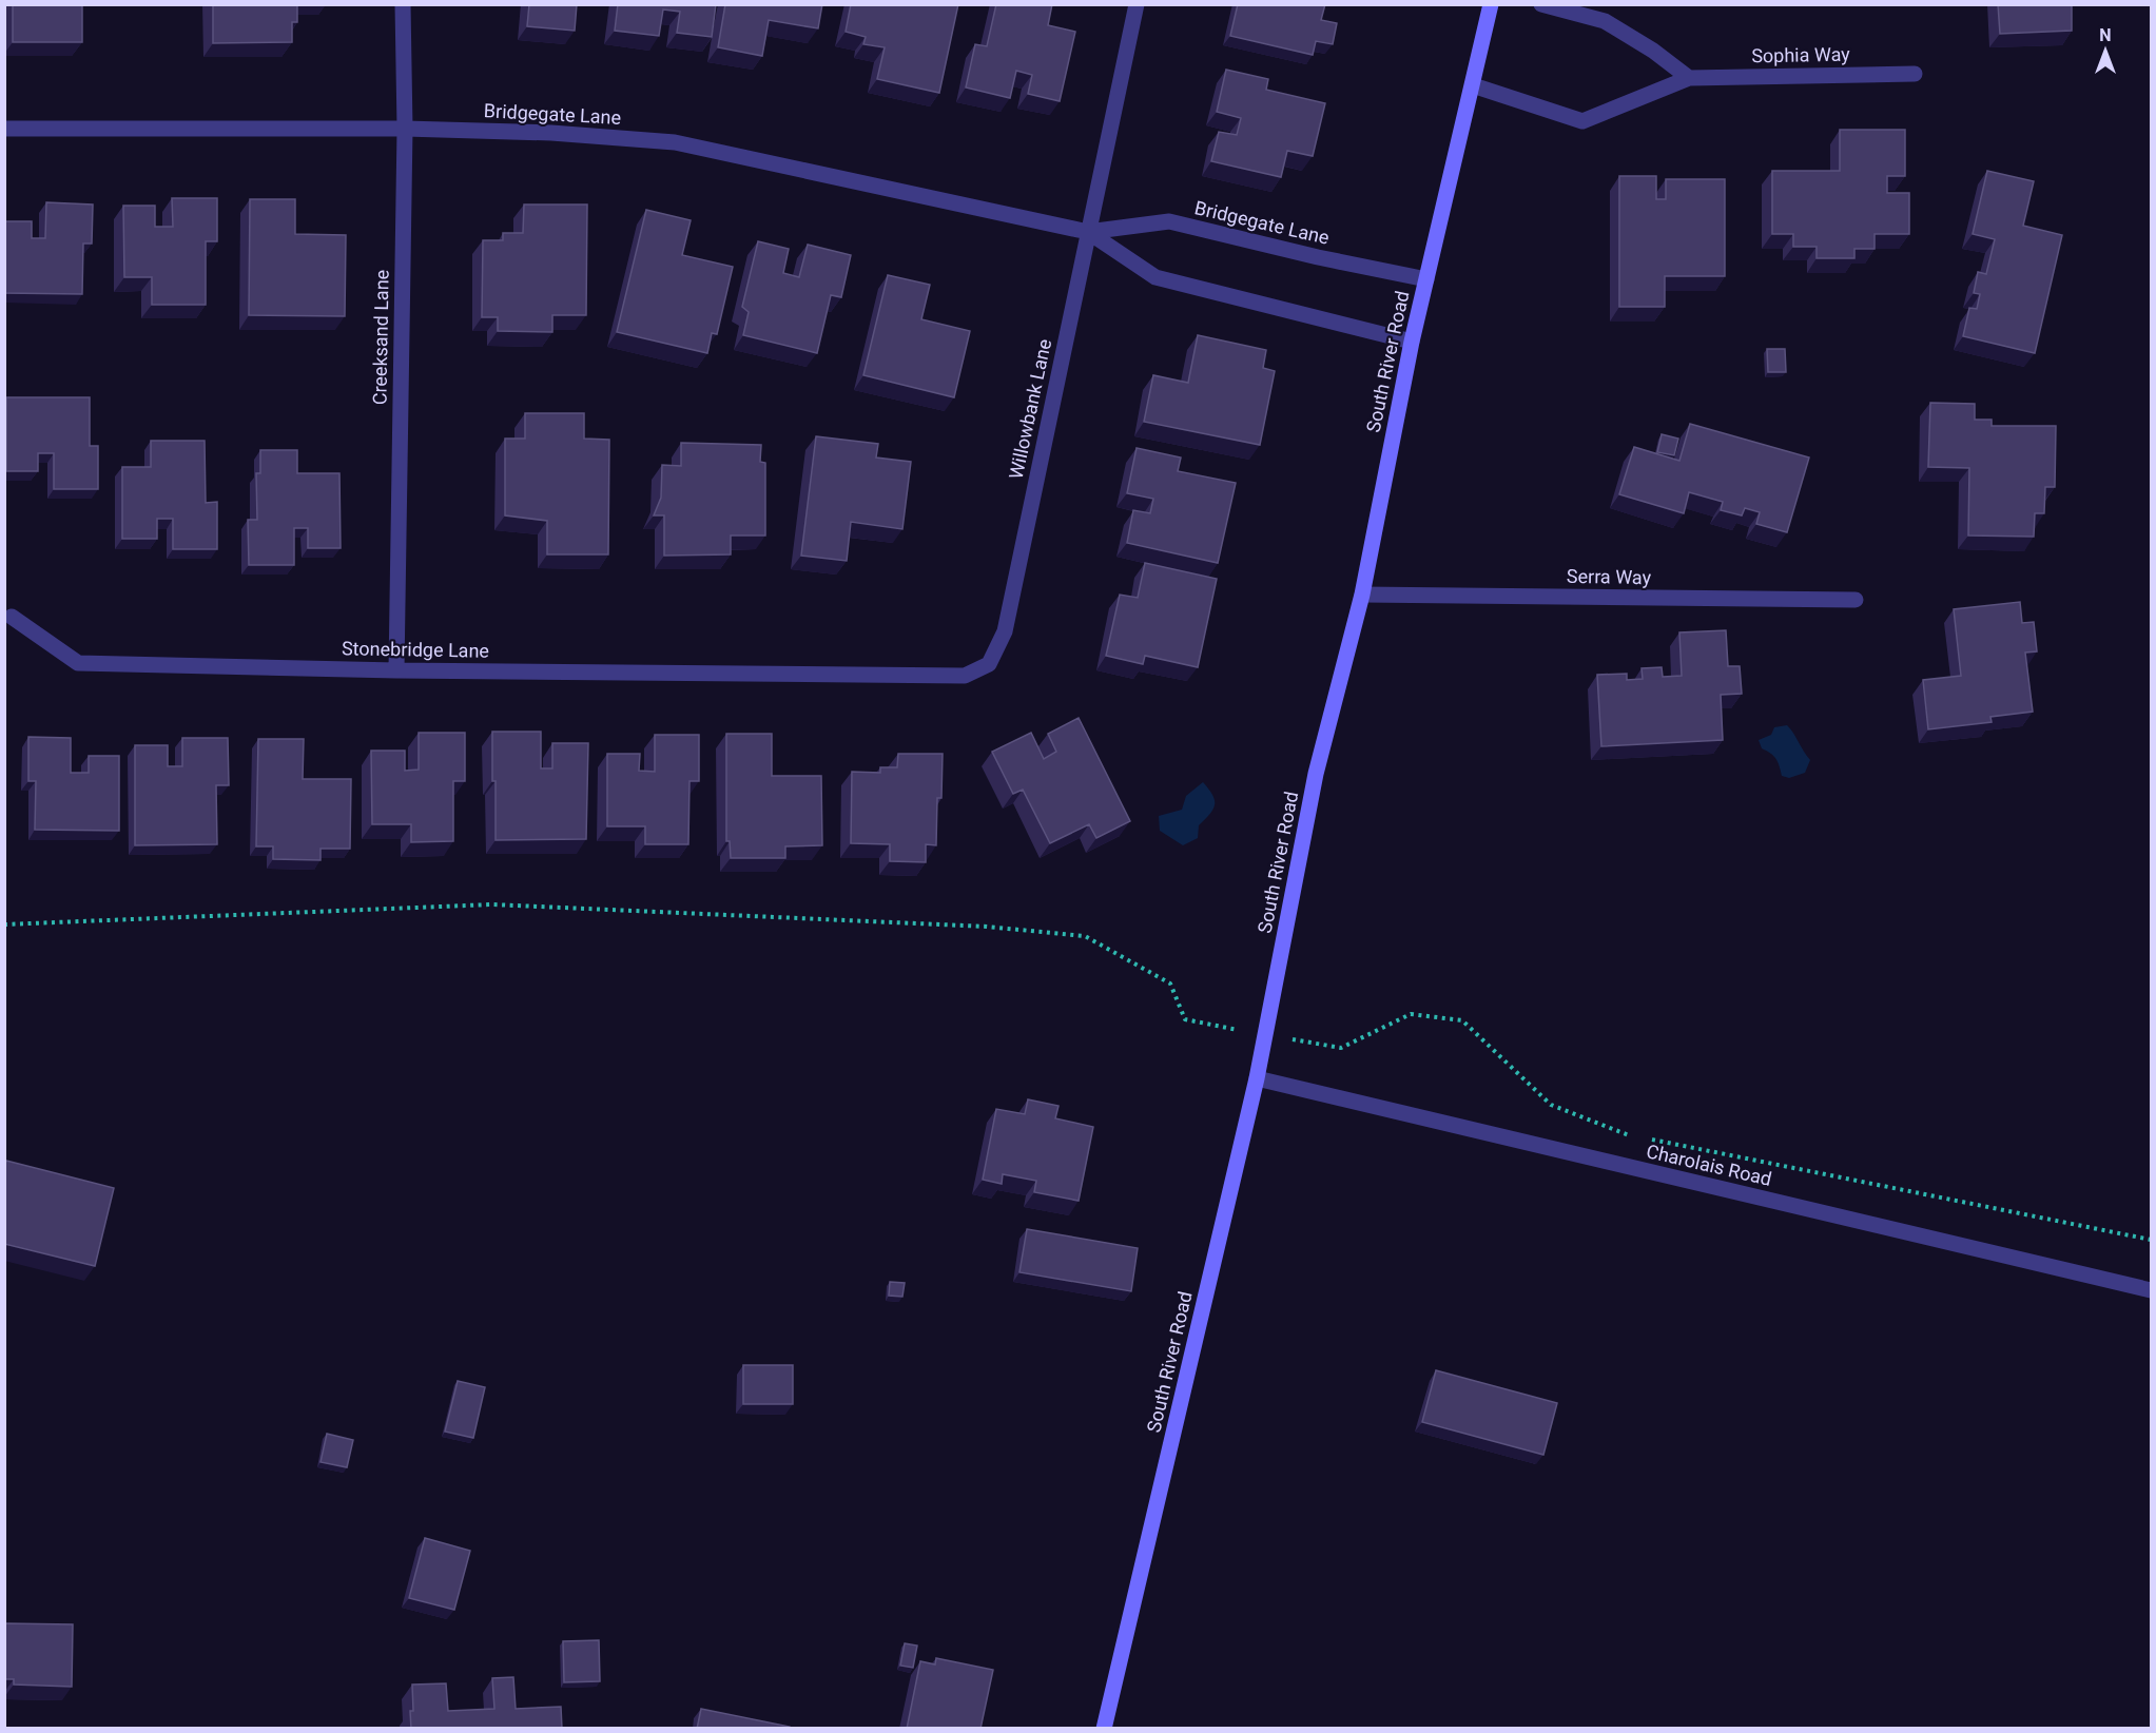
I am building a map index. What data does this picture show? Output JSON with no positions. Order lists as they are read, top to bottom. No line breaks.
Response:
{"streets":{"main road":["South River Road"],"street":["Sophia Way","Bridgegate Lane","Creeksand Lane","Willowbank Lane","Serra Way","Stonebridge Lane","Charolais Road"]},"crossings":[["Sophia Way","South River Road"],["Bridgegate Lane","Creeksand Lane"],["Bridgegate Lane","South River Road"],["Bridgegate Lane","Willowbank Lane"],["Creeksand Lane","Stonebridge Lane"],["South River Road","Serra Way"],["South River Road","Charolais Road"],["Willowbank Lane","Stonebridge Lane"]],"north":"top"}
